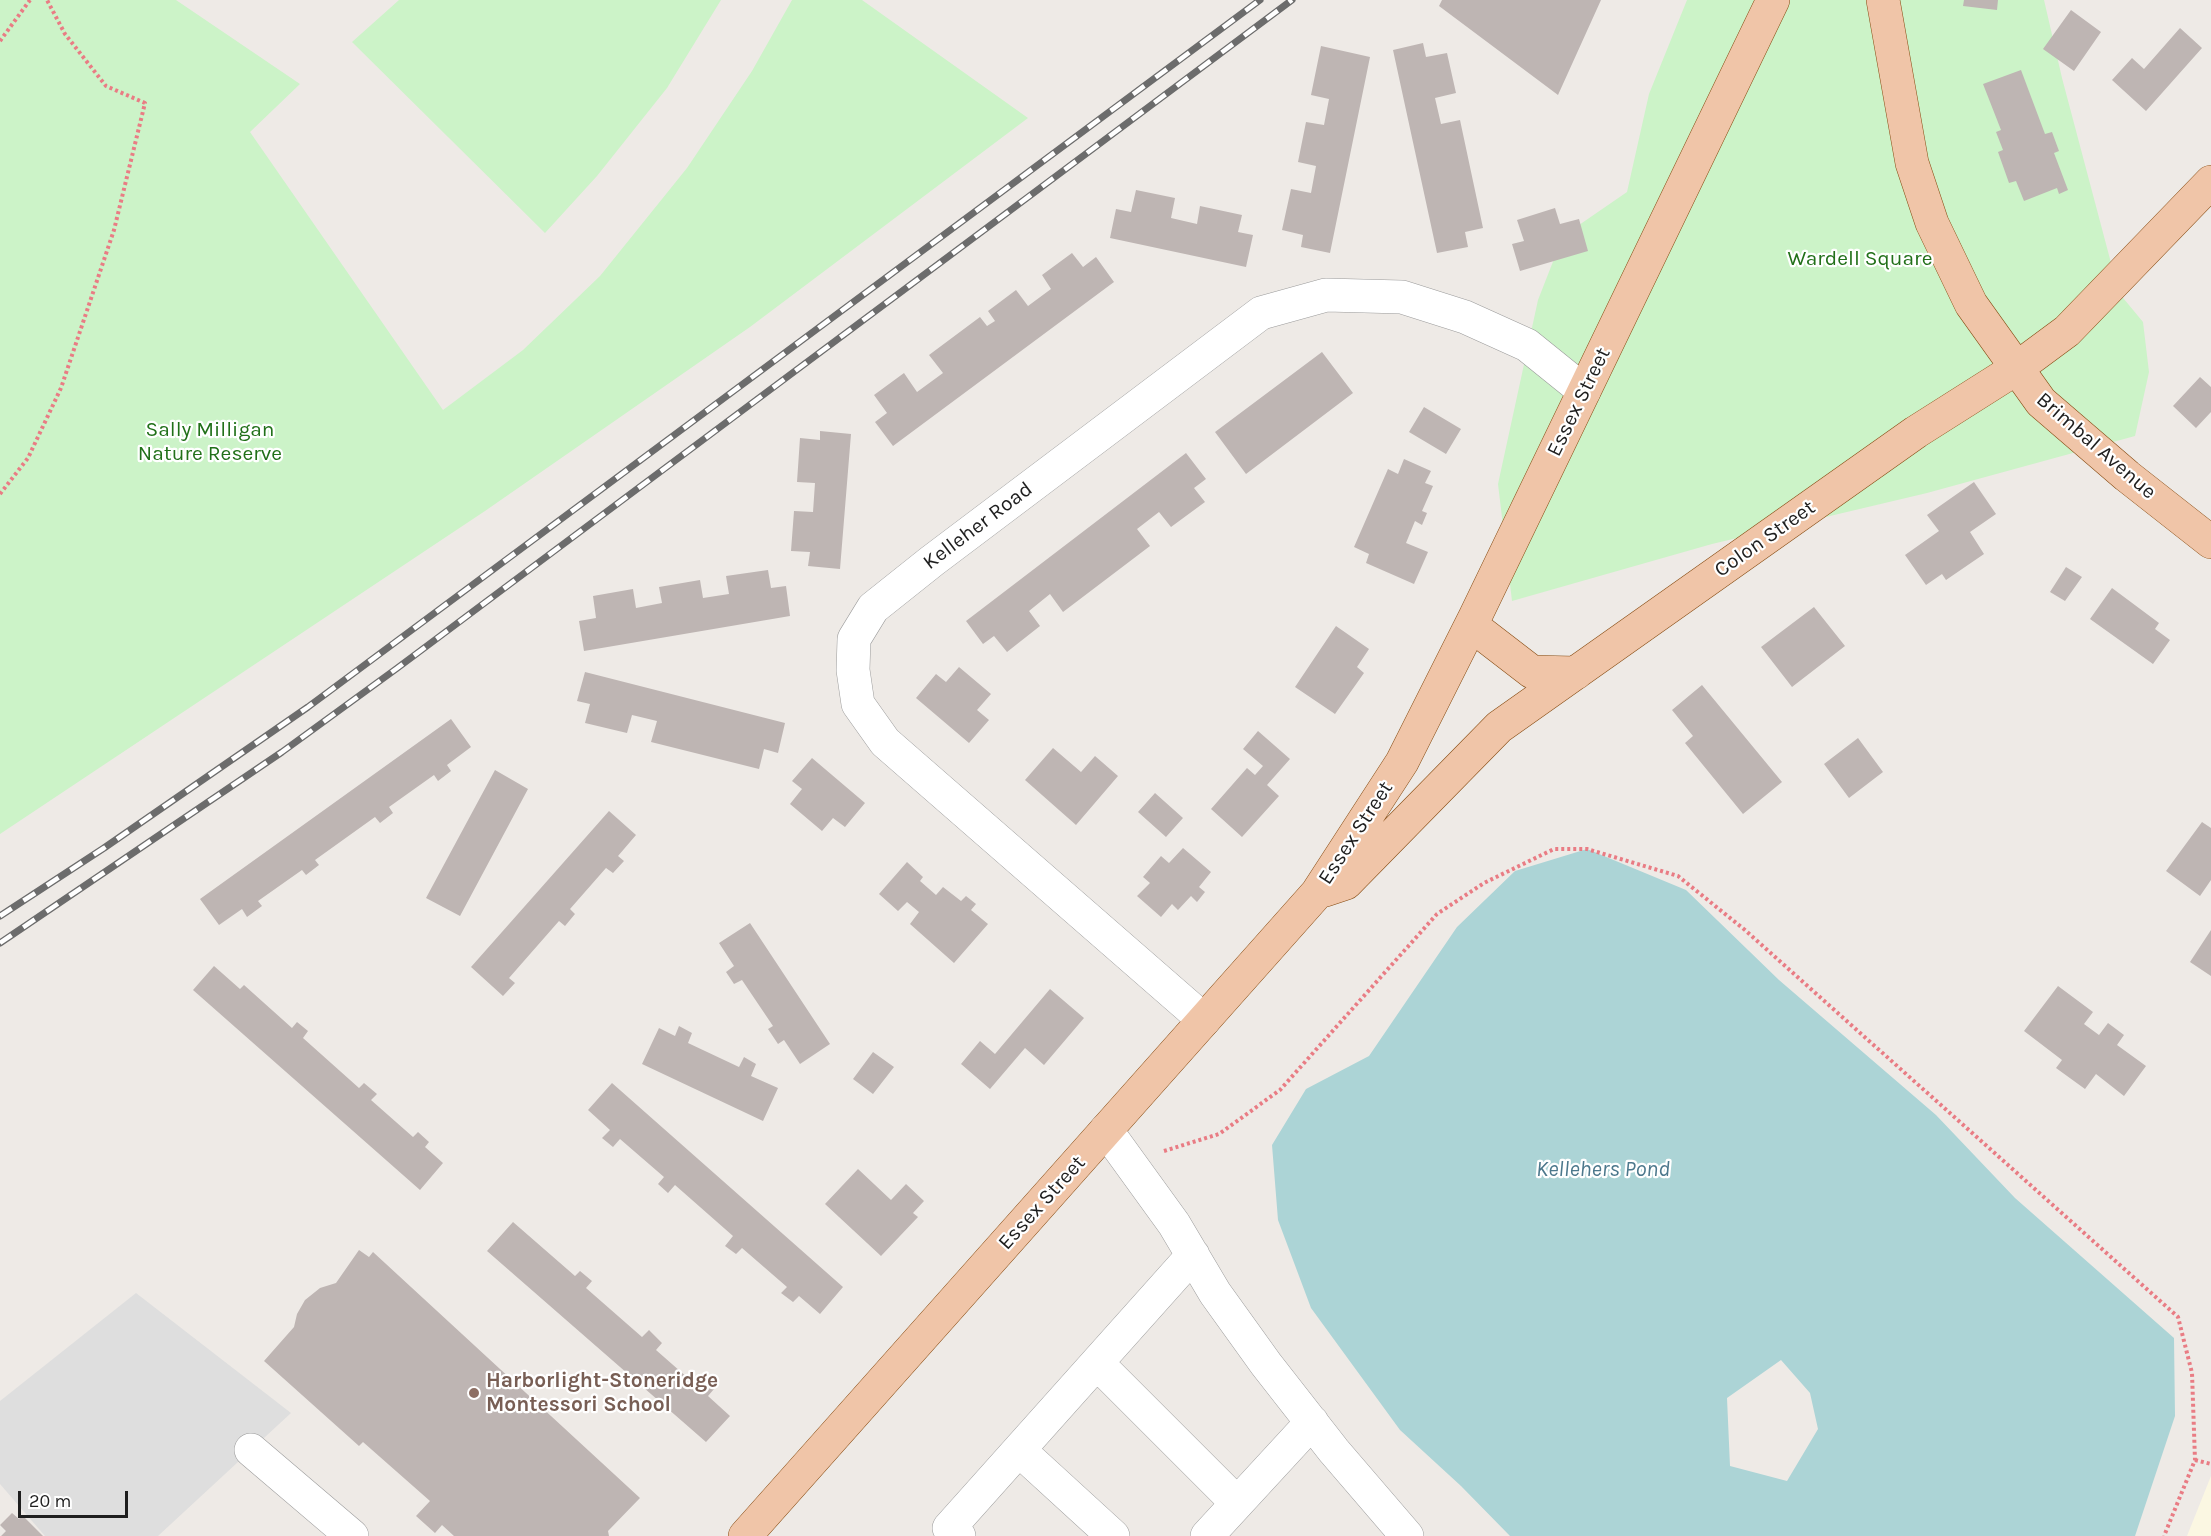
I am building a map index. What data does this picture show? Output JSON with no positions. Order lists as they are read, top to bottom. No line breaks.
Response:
{"streets":{"main road":["Essex Street","Brimbal Avenue","Colon Street"],"street":["Kelleher Road"]},"crossings":[["Essex Street","Kelleher Road"],["Essex Street","Colon Street"],["Brimbal Avenue","Colon Street"]],"water":["Kellehers Pond"],"parks":["Wardell Square","Sally Milligan Nature Reserve"],"places":["Harborlight-Stoneridge Montessori School"],"scale_bar":"20 m"}
